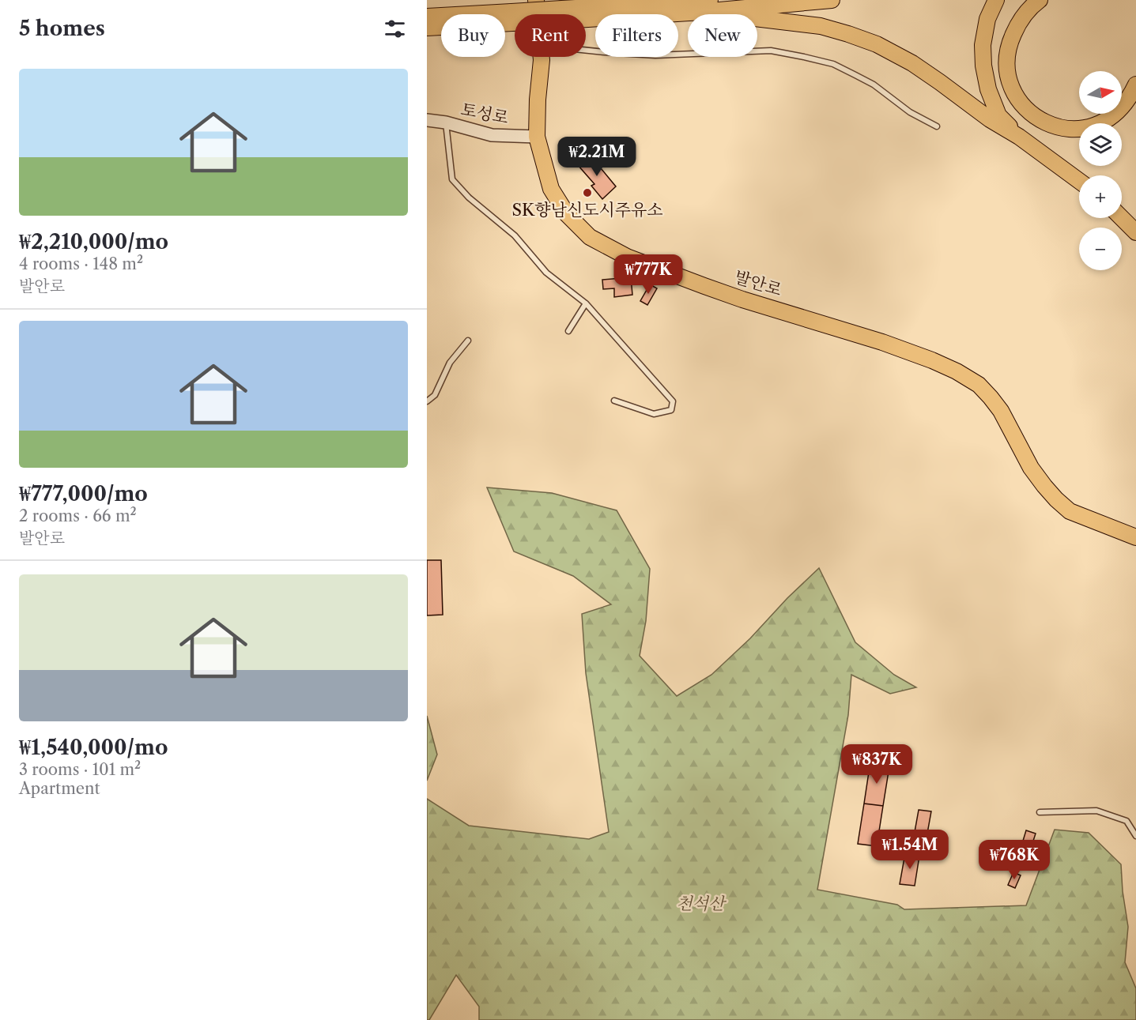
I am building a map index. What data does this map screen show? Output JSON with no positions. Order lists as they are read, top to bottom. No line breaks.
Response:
{"streets":{"main road":["발안로"],"street":["토성로"]},"crossings":[["토성로","발안로"]],"parks":["천석산"],"places":["SK향남신도시주유소"],"north":"right","page":{"heading":"5 homes","chip":["Buy","Rent","Filters","New"],"list":[{"name":"₩2,210,000/mo","note":"4 rooms · 148 m² · 발안로"},{"name":"₩777,000/mo","note":"2 rooms · 66 m² · 발안로"},{"name":"₩1,540,000/mo","note":"3 rooms · 101 m² · Apartment"}],"map_buttons":["+","−"],"price":["₩2.21M","₩777K","₩837K","₩1.54M","₩768K"]}}
